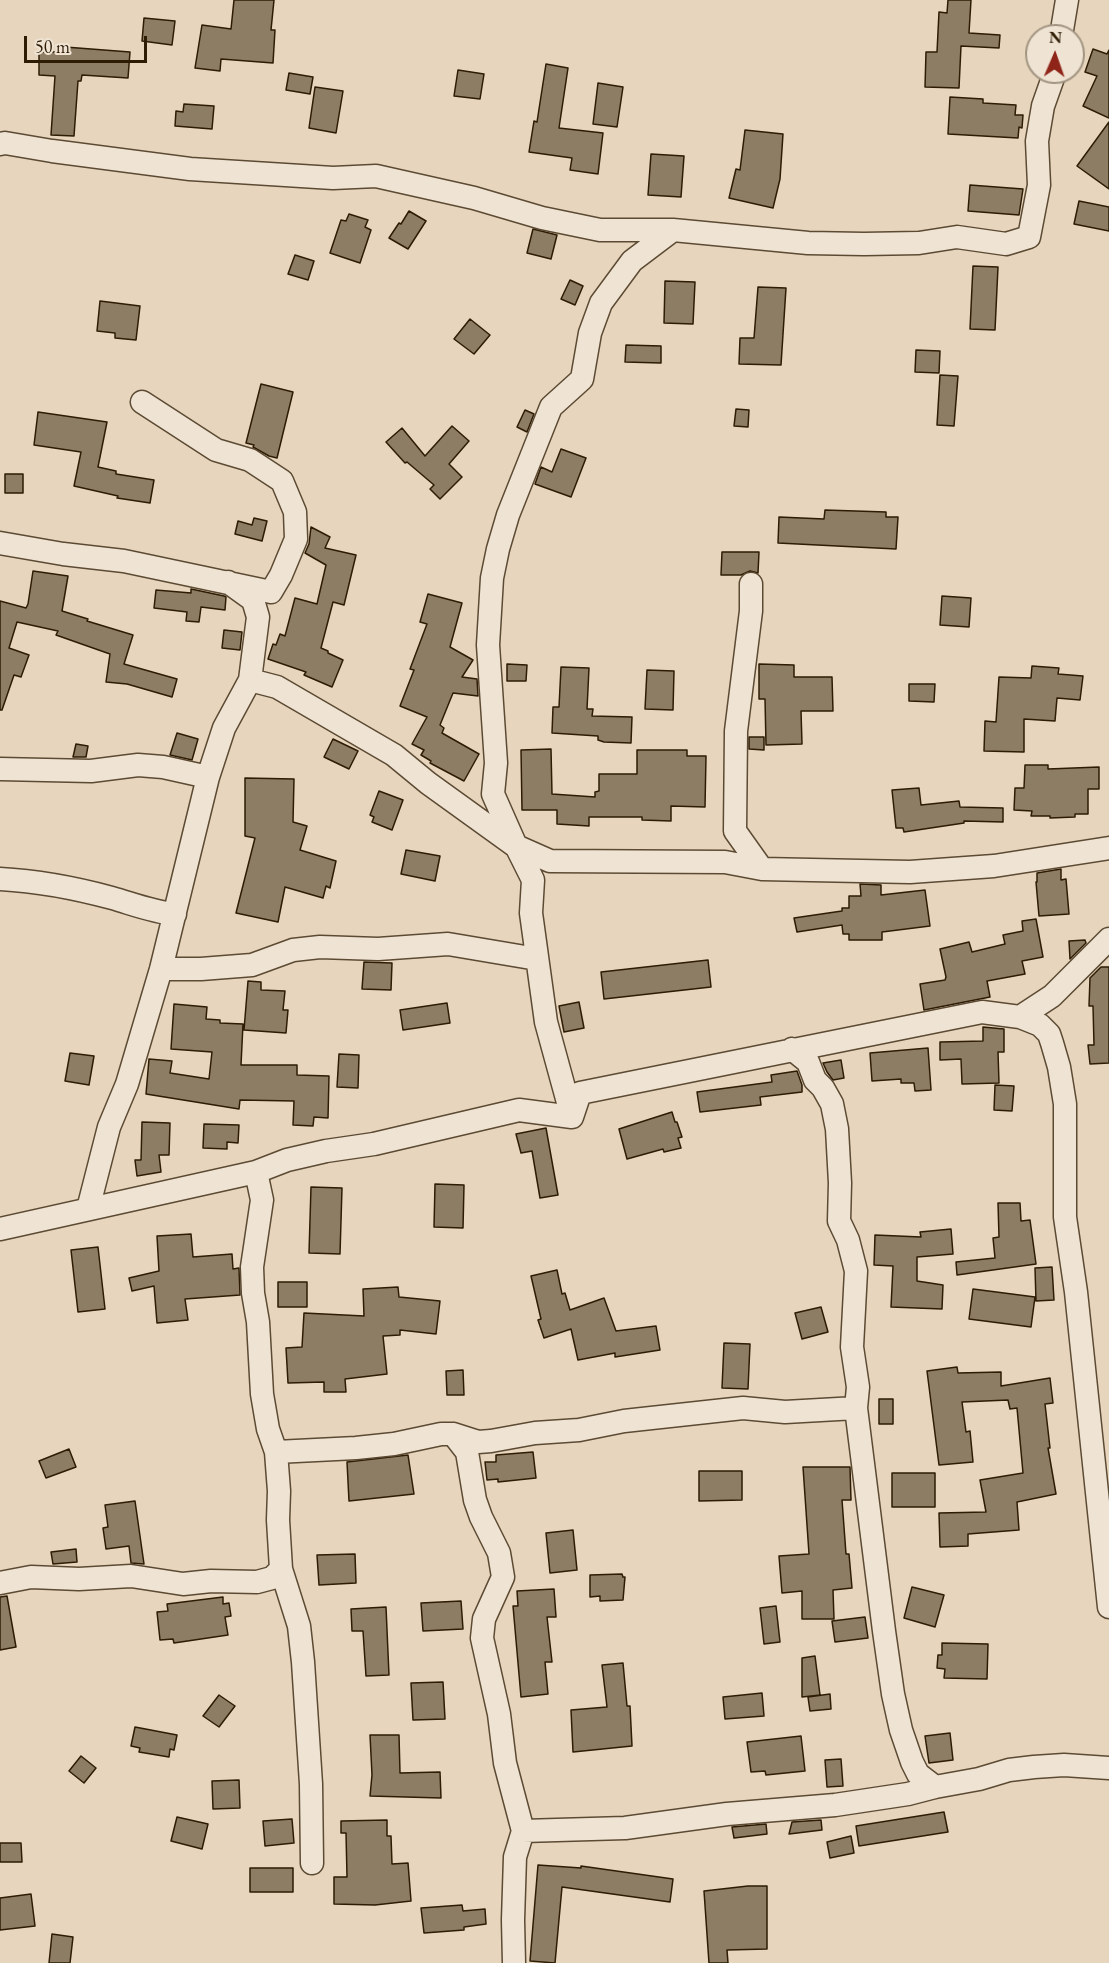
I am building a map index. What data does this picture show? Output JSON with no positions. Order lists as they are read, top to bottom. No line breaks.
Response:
{"scale_bar":"50 m","north":"top"}
